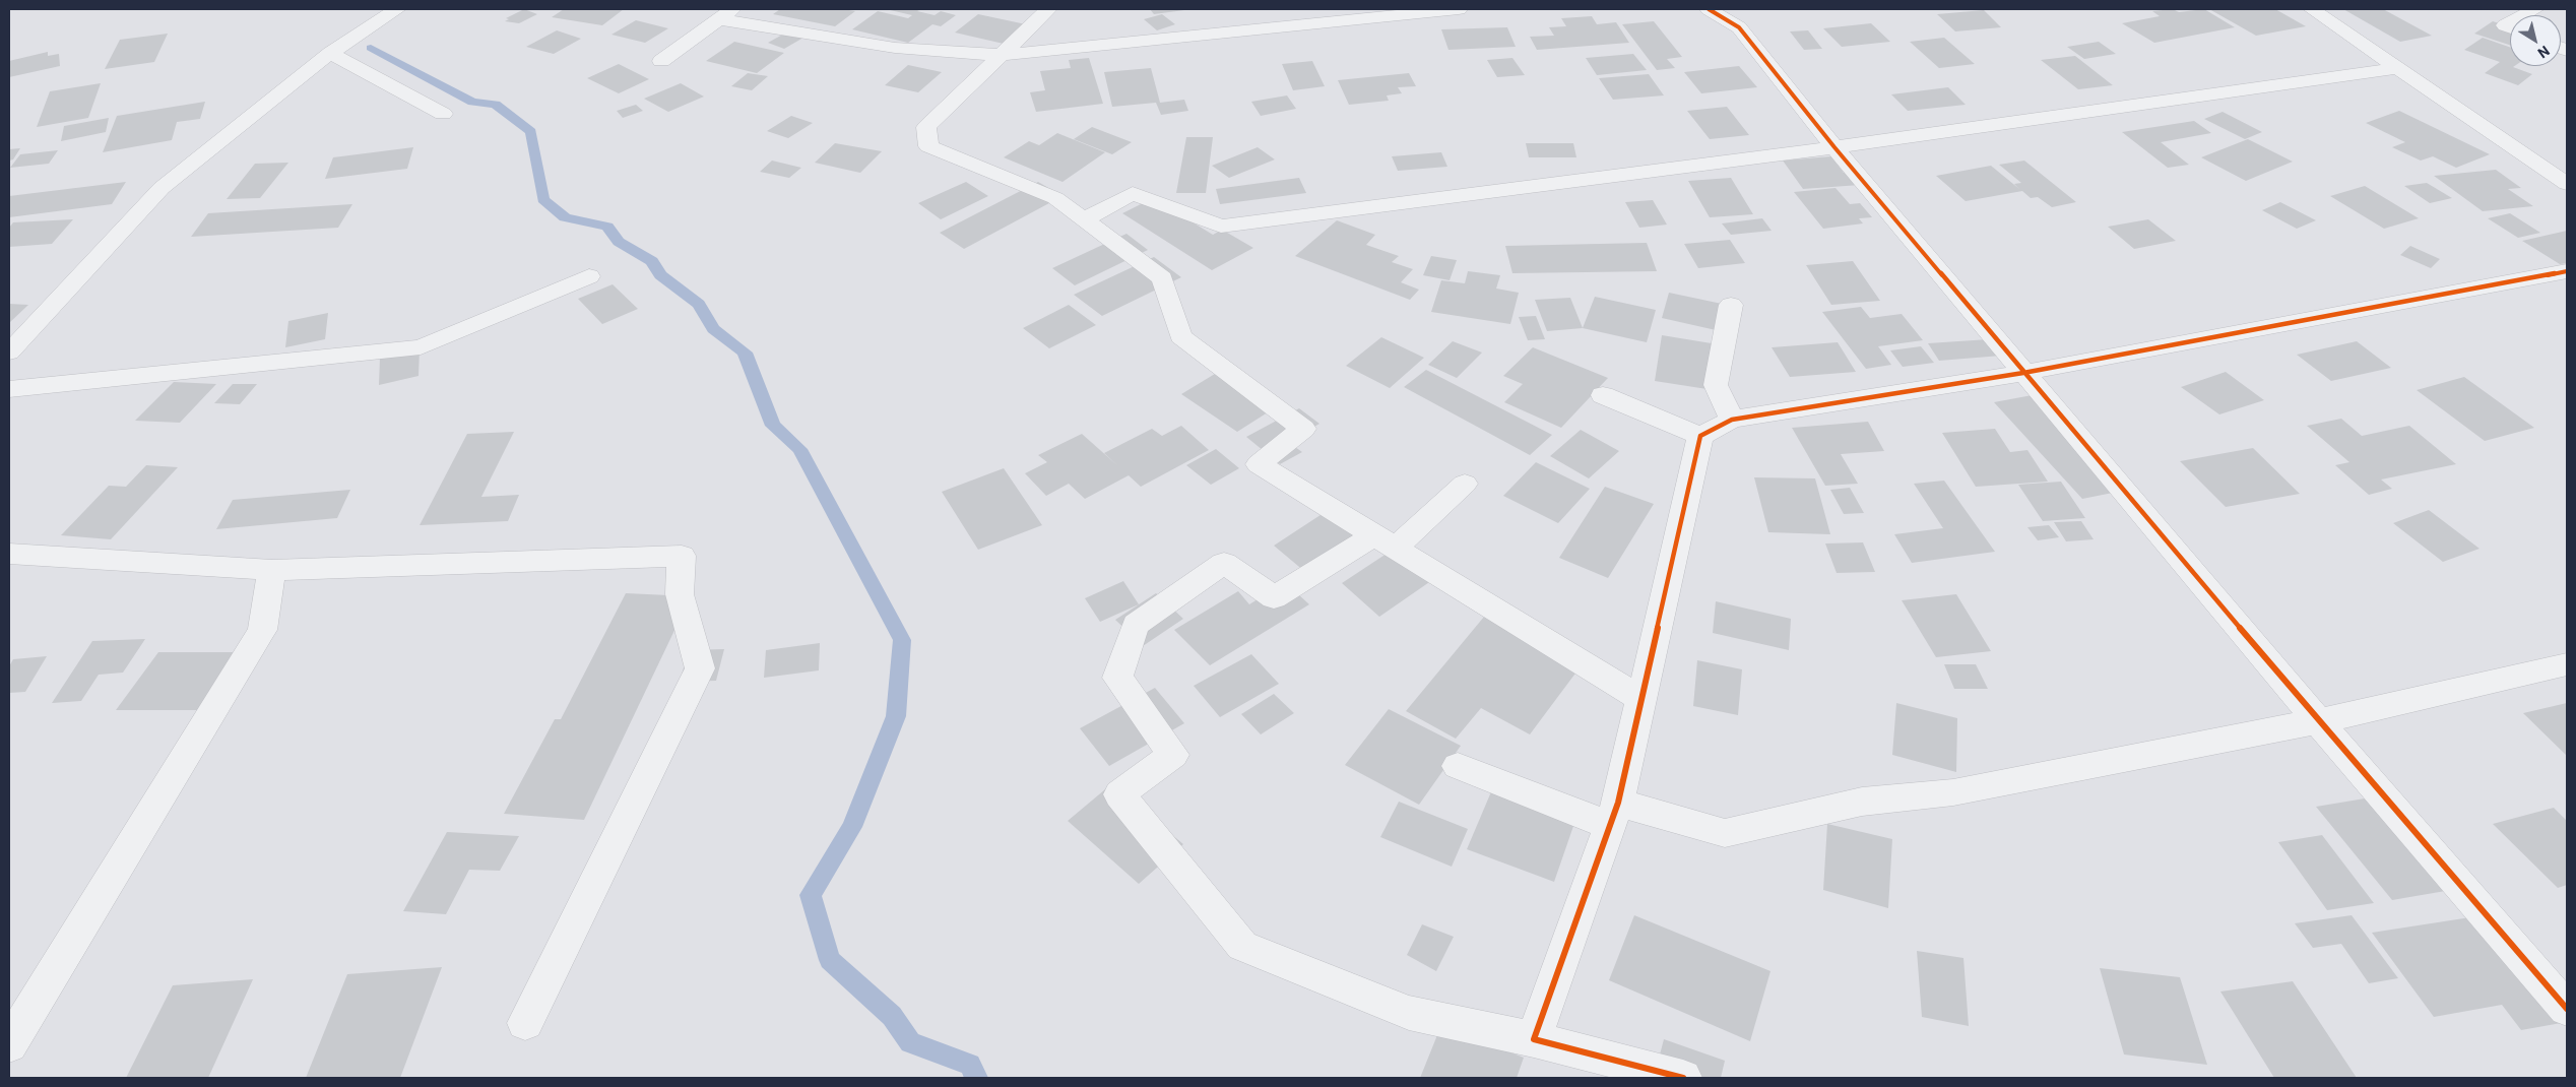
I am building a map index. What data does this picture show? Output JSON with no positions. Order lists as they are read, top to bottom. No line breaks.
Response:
{"north":"bottom right"}
